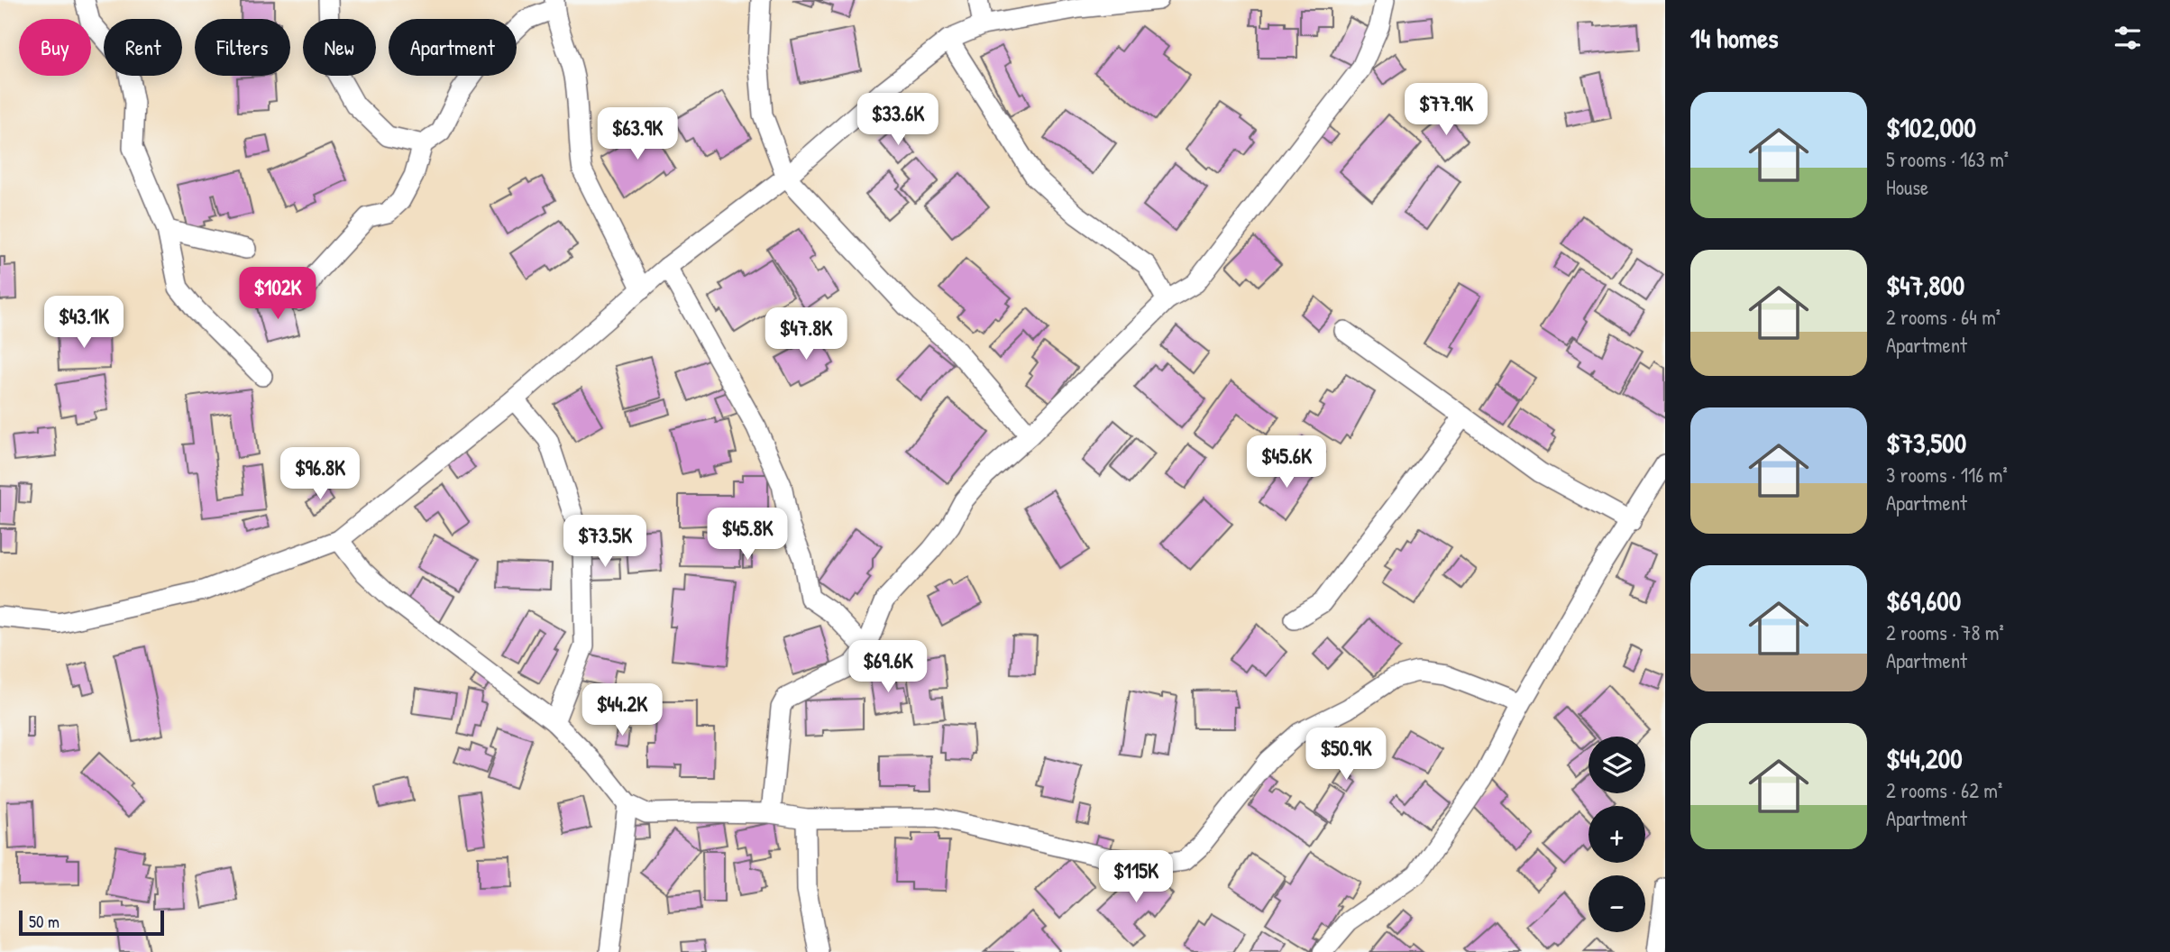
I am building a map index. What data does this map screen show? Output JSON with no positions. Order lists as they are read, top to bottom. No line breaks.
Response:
{"scale_bar":"50 m","page":{"heading":"14 homes","chip":["Buy","Rent","Filters","New","Apartment"],"list":[{"name":"$102,000","note":"5 rooms · 163 m² · House"},{"name":"$47,800","note":"2 rooms · 64 m² · Apartment"},{"name":"$73,500","note":"3 rooms · 116 m² · Apartment"},{"name":"$69,600","note":"2 rooms · 78 m² · Apartment"},{"name":"$44,200","note":"2 rooms · 62 m² · Apartment"}],"price":["$77.9K","$33.6K","$63.9K","$102K","$43.1K","$47.8K","$45.6K","$96.8K","$45.8K","$73.5K","$69.6K","$44.2K","$50.9K","$115K"],"map_buttons":["+","−"],"scale":"50 m"}}
